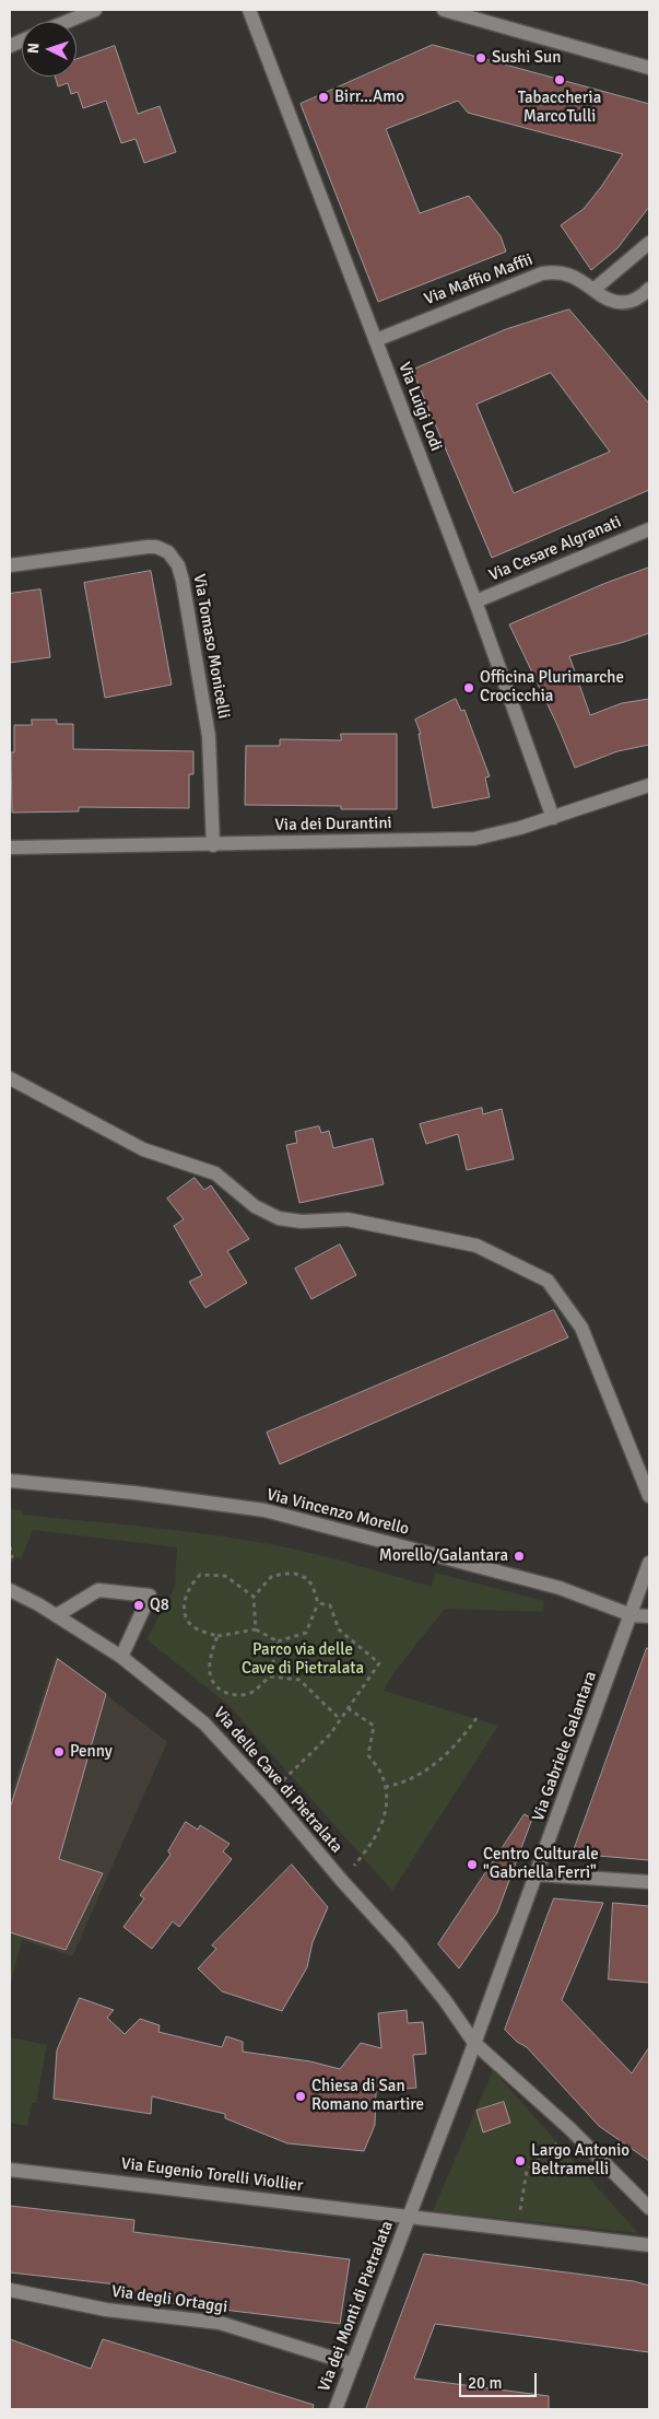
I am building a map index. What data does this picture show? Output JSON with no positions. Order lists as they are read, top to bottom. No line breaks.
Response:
{"streets":{"street":["Via Maffio Maffii","Via Luigi Lodi","Via Cesare Algranati","Via Tomaso Monicelli","Via dei Durantini","Via Vincenzo Morello","Via Gabriele Galantara","Via delle Cave di Pietralata","Via Eugenio Torelli Viollier","Via degli Ortaggi","Via dei Monti di Pietralata"]},"crossings":[["Via Maffio Maffii","Via Luigi Lodi"],["Via Luigi Lodi","Via Cesare Algranati"],["Via Luigi Lodi","Via dei Durantini"],["Via Tomaso Monicelli","Via dei Durantini"],["Via Vincenzo Morello","Via Gabriele Galantara"],["Via Gabriele Galantara","Via delle Cave di Pietralata"],["Via Eugenio Torelli Viollier","Via dei Monti di Pietralata"],["Via degli Ortaggi","Via dei Monti di Pietralata"]],"parks":["Parco via delle Cave di Pietralata"],"places":["Sushi Sun","Tabaccheria MarcoTulli","Birr...Amo","Officina Plurimarche Crocicchia","Morello/Galantara","Q8","Penny","Centro Culturale \"Gabriella Ferri\"","Chiesa di San Romano martire","Largo Antonio Beltramelli"],"scale_bar":"20 m","north":"left"}
